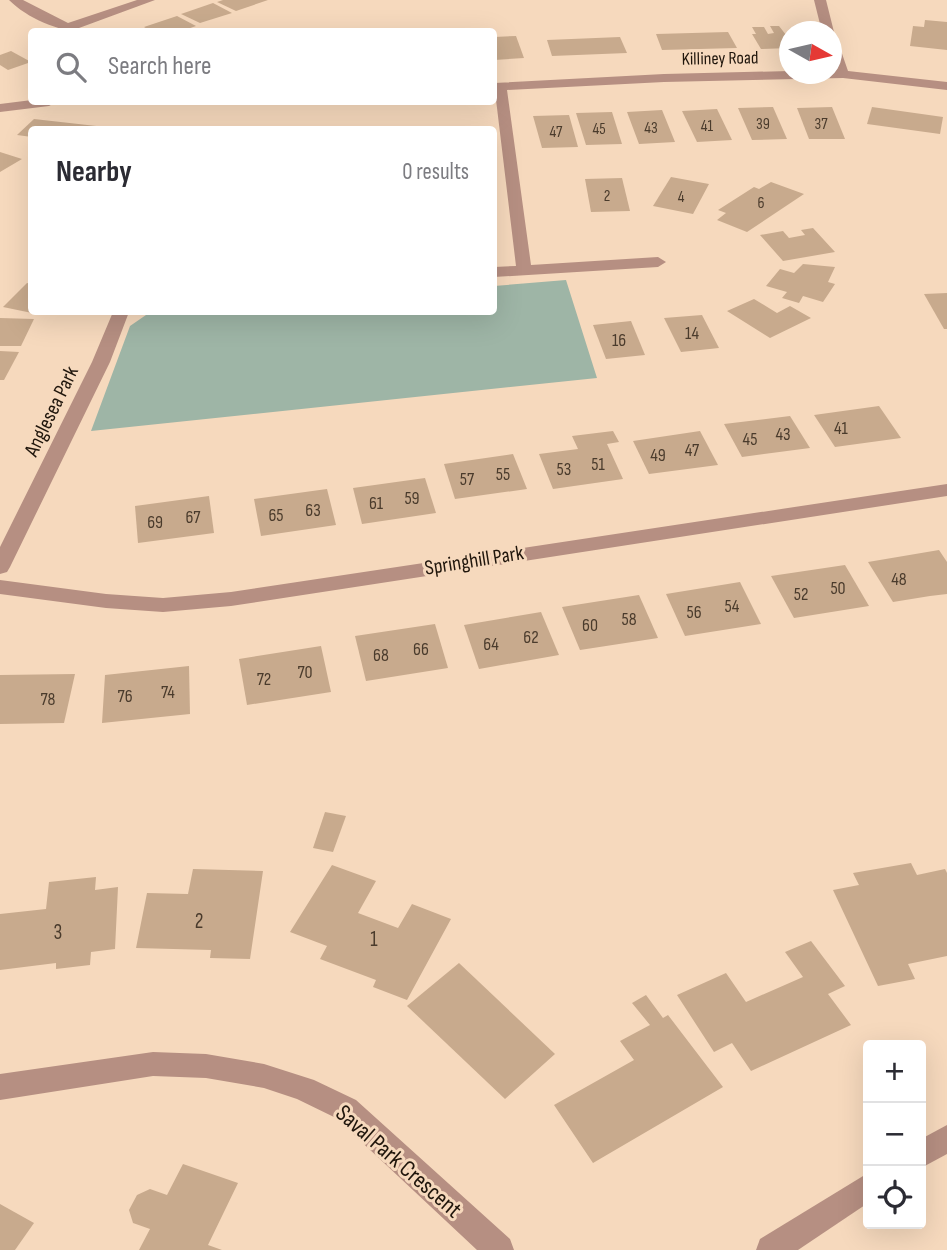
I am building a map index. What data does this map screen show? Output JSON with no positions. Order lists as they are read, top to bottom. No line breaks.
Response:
{"streets":{"street":["Killiney Road","Anglesea Park","Springhill Park","Saval Park Crescent"]},"house_numbers":["39","37","41","43","45","47","2","4","6","14","16","41","43","45","47","49","51","53","55","57","59","61","63","65","67","69","48","50","52","54","56","58","60","62","64","66","68","70","72","74","76","78","2","3","1"],"north":"right","page":{"search":"Search here","heading":["Nearby","0 results"],"map_buttons":["+","−"]}}
